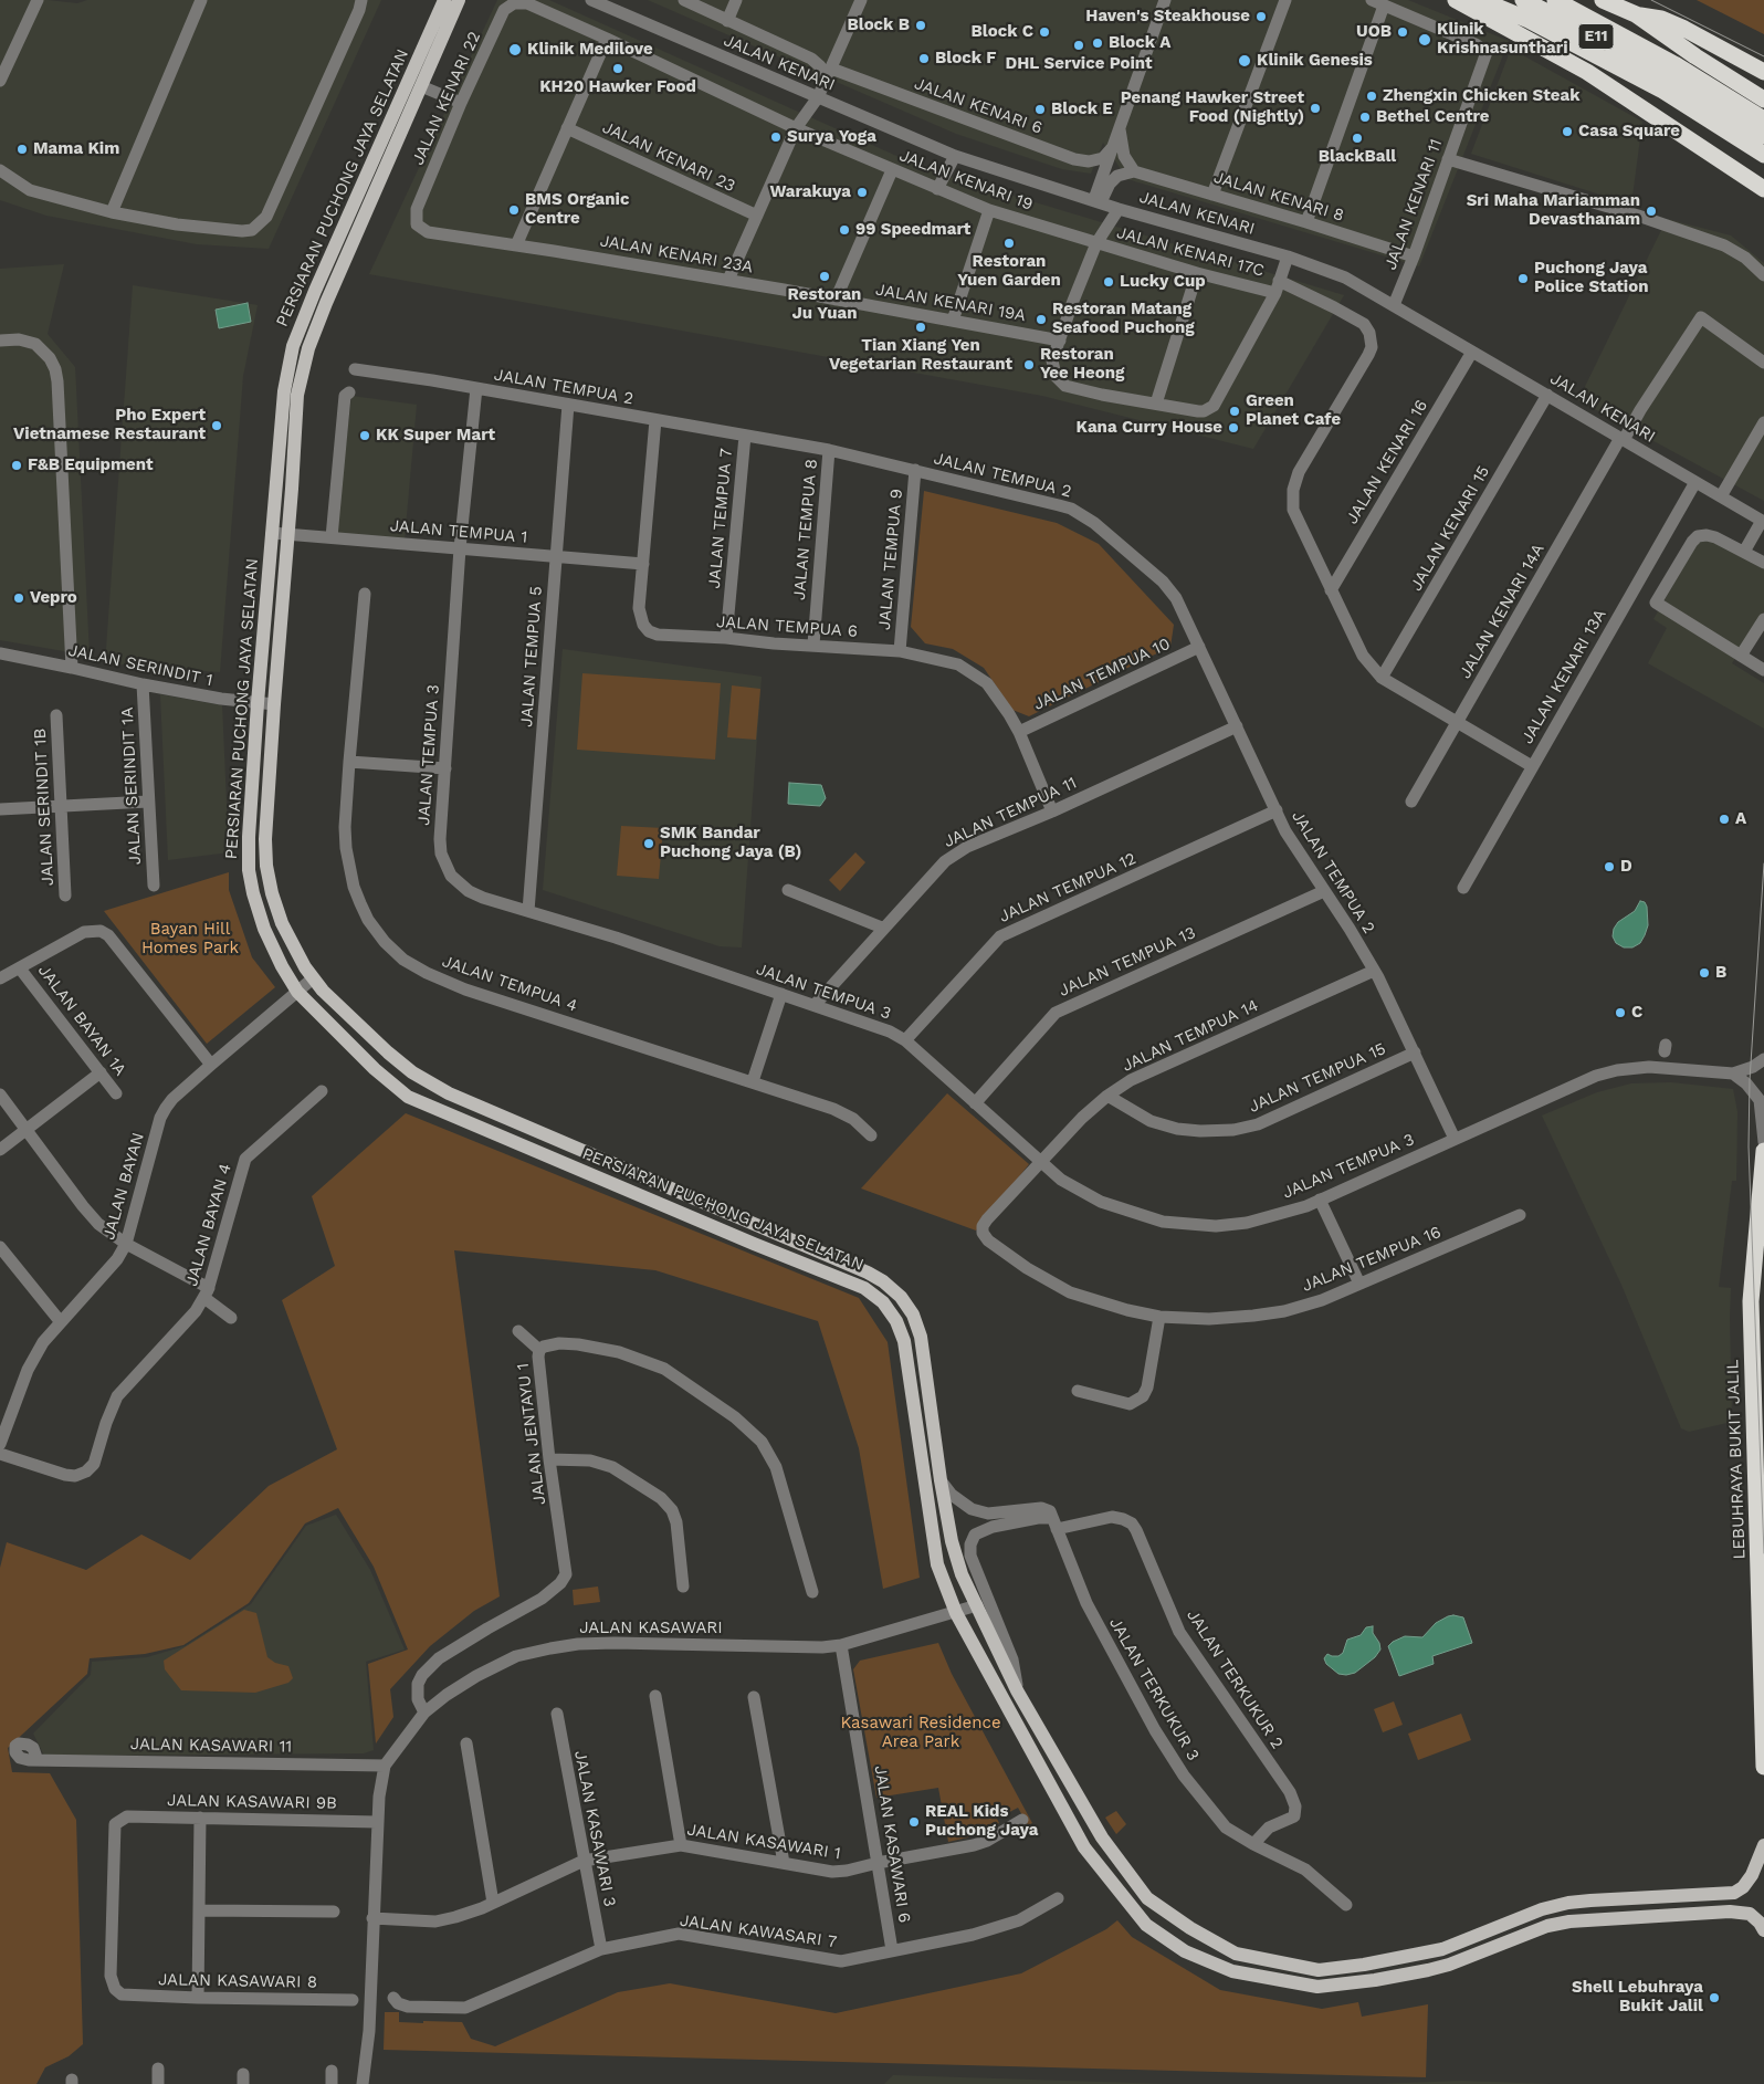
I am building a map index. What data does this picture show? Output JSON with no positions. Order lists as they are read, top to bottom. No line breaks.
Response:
{"streets":{"highway":["E11","LEBUHRAYA BUKIT JALIL"],"main road":["PERSIARAN PUCHONG JAYA SELATAN"],"street":["JALAN KENARI","JALAN KENARI 22","JALAN KENARI 6","JALAN KENARI 23","JALAN KENARI 19","JALAN KENARI 8","JALAN KENARI 11","JALAN KENARI 17C","JALAN KENARI 23A","JALAN KENARI 19A","JALAN TEMPUA 2","JALAN KENARI 16","JALAN TEMPUA 7","JALAN KENARI 15","JALAN TEMPUA 8","JALAN TEMPUA 1","JALAN TEMPUA 9","JALAN KENARI 14A","JALAN TEMPUA 6","JALAN TEMPUA 5","JALAN SERINDIT 1","JALAN TEMPUA 10","JALAN KENARI 13A","JALAN TEMPUA 3","JALAN SERINDIT 1A","JALAN SERINDIT 1B","JALAN TEMPUA 11","JALAN TEMPUA 12","JALAN TEMPUA 13","JALAN TEMPUA 4","JALAN BAYAN 1A","JALAN TEMPUA 14","JALAN TEMPUA 15","JALAN BAYAN","JALAN BAYAN 4","JALAN TEMPUA 16","JALAN JENTAYU 1","JALAN KASAWARI","JALAN TERKUKUR 2","JALAN TERKUKUR 3","JALAN KASAWARI 11","JALAN KASAWARI 9B","JALAN KASAWARI 3","JALAN KASAWARI 1","JALAN KASAWARI 6","JALAN KAWASARI 7","JALAN KASAWARI 8"]},"crossings":[["JALAN KENARI","JALAN KENARI 11"],["JALAN KENARI","JALAN KENARI 16"],["JALAN KENARI","JALAN KENARI 15"],["JALAN KENARI","JALAN KENARI 14A"],["JALAN KENARI","JALAN KENARI 13A"],["JALAN KENARI 22","JALAN KENARI 19"],["JALAN KENARI 22","JALAN KENARI 23A"],["JALAN KENARI 19","JALAN KENARI 17C"],["PERSIARAN PUCHONG JAYA SELATAN","JALAN TEMPUA 1"],["PERSIARAN PUCHONG JAYA SELATAN","JALAN SERINDIT 1"],["PERSIARAN PUCHONG JAYA SELATAN","JALAN BAYAN"],["PERSIARAN PUCHONG JAYA SELATAN","JALAN KASAWARI"],["JALAN KENARI 8","JALAN KENARI 11"],["JALAN KENARI 23A","JALAN KENARI 19A"],["JALAN TEMPUA 2","JALAN TEMPUA 7"],["JALAN TEMPUA 2","JALAN TEMPUA 8"],["JALAN TEMPUA 2","JALAN TEMPUA 9"],["JALAN TEMPUA 2","JALAN TEMPUA 6"],["JALAN TEMPUA 2","JALAN TEMPUA 5"],["JALAN TEMPUA 2","JALAN TEMPUA 10"],["JALAN TEMPUA 2","JALAN TEMPUA 3"],["JALAN TEMPUA 2","JALAN TEMPUA 11"],["JALAN TEMPUA 2","JALAN TEMPUA 12"],["JALAN TEMPUA 2","JALAN TEMPUA 13"],["JALAN TEMPUA 2","JALAN TEMPUA 14"],["JALAN TEMPUA 2","JALAN TEMPUA 15"],["JALAN TEMPUA 7","JALAN TEMPUA 6"],["JALAN TEMPUA 8","JALAN TEMPUA 6"],["JALAN TEMPUA 1","JALAN TEMPUA 6"],["JALAN TEMPUA 1","JALAN TEMPUA 5"],["JALAN TEMPUA 1","JALAN TEMPUA 3"],["JALAN TEMPUA 9","JALAN TEMPUA 6"],["JALAN TEMPUA 6","JALAN TEMPUA 10"],["JALAN TEMPUA 6","JALAN TEMPUA 11"],["JALAN TEMPUA 5","JALAN TEMPUA 3"],["JALAN SERINDIT 1","JALAN SERINDIT 1A"],["JALAN TEMPUA 3","JALAN TEMPUA 11"],["JALAN TEMPUA 3","JALAN TEMPUA 12"],["JALAN TEMPUA 3","JALAN TEMPUA 13"],["JALAN TEMPUA 3","JALAN TEMPUA 14"],["JALAN TEMPUA 3","JALAN TEMPUA 16"],["JALAN TEMPUA 14","JALAN TEMPUA 15"],["JALAN TEMPUA 14","JALAN TEMPUA 16"],["JALAN JENTAYU 1","JALAN KASAWARI"],["JALAN KASAWARI","JALAN KASAWARI 11"],["JALAN KASAWARI","JALAN KASAWARI 9B"],["JALAN KASAWARI","JALAN KASAWARI 1"],["JALAN KASAWARI","JALAN KASAWARI 6"],["JALAN TERKUKUR 2","JALAN TERKUKUR 3"],["JALAN KASAWARI 9B","JALAN KASAWARI 8"],["JALAN KASAWARI 3","JALAN KASAWARI 1"],["JALAN KASAWARI 3","JALAN KAWASARI 7"],["JALAN KASAWARI 1","JALAN KASAWARI 6"],["JALAN KASAWARI 6","JALAN KAWASARI 7"]],"parks":["Bayan Hill Homes Park","Kasawari Residence Area Park"],"places":["Haven's Steakhouse","Block B","Block C","UOB","Klinik Krishnasunthari","Block A","DHL Service Point","Klinik Medilove","Block F","Klinik Genesis","KH20 Hawker Food","Zhengxin Chicken Steak","Penang Hawker Street Food (Nightly)","Block E","Bethel Centre","Casa Square","Surya Yoga","BlackBall","Mama Kim","Warakuya","BMS Organic Centre","Sri Maha Mariamman Devasthanam","99 Speedmart","Restoran Yuen Garden","Restoran Ju Yuan","Puchong Jaya Police Station","Lucky Cup","Restoran Matang Seafood Puchong","Tian Xiang Yen Vegetarian Restaurant","Restoran Yee Heong","Green Planet Cafe","Pho Expert Vietnamese Restaurant","Kana Curry House","KK Super Mart","F&B Equipment","Vepro","A","SMK Bandar Puchong Jaya (B)","D","B","C","REAL Kids Puchong Jaya","Shell Lebuhraya Bukit Jalil"]}
